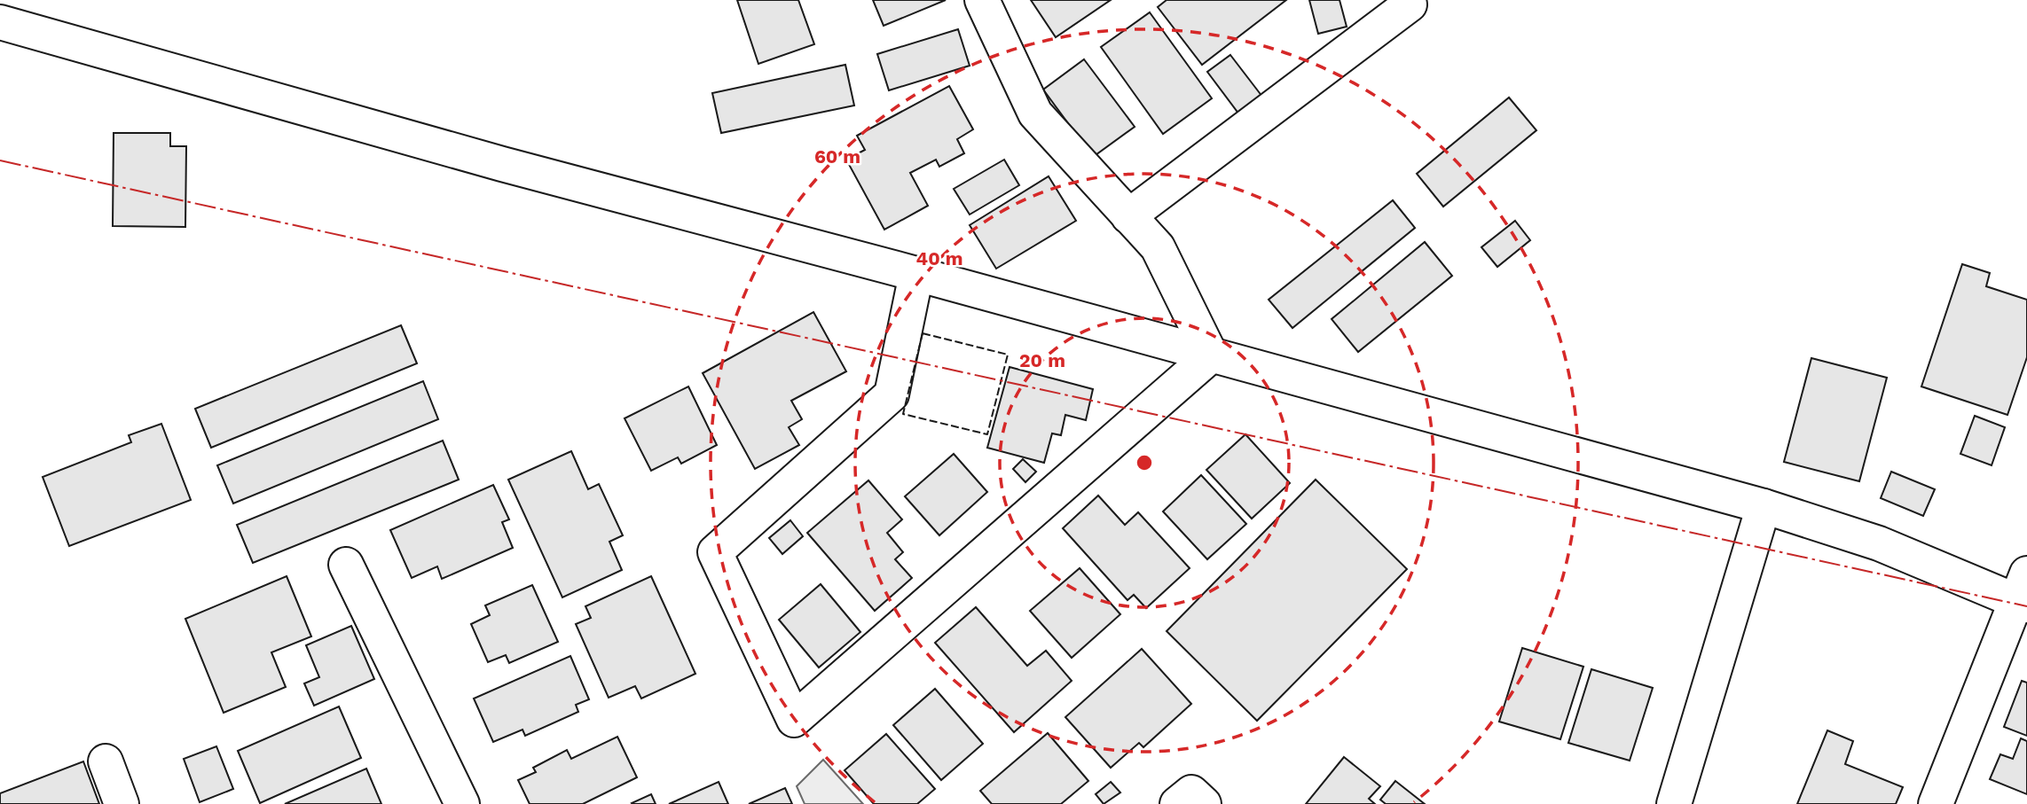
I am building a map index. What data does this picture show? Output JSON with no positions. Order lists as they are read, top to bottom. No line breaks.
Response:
{"rings":["60 m","40 m","20 m"]}
